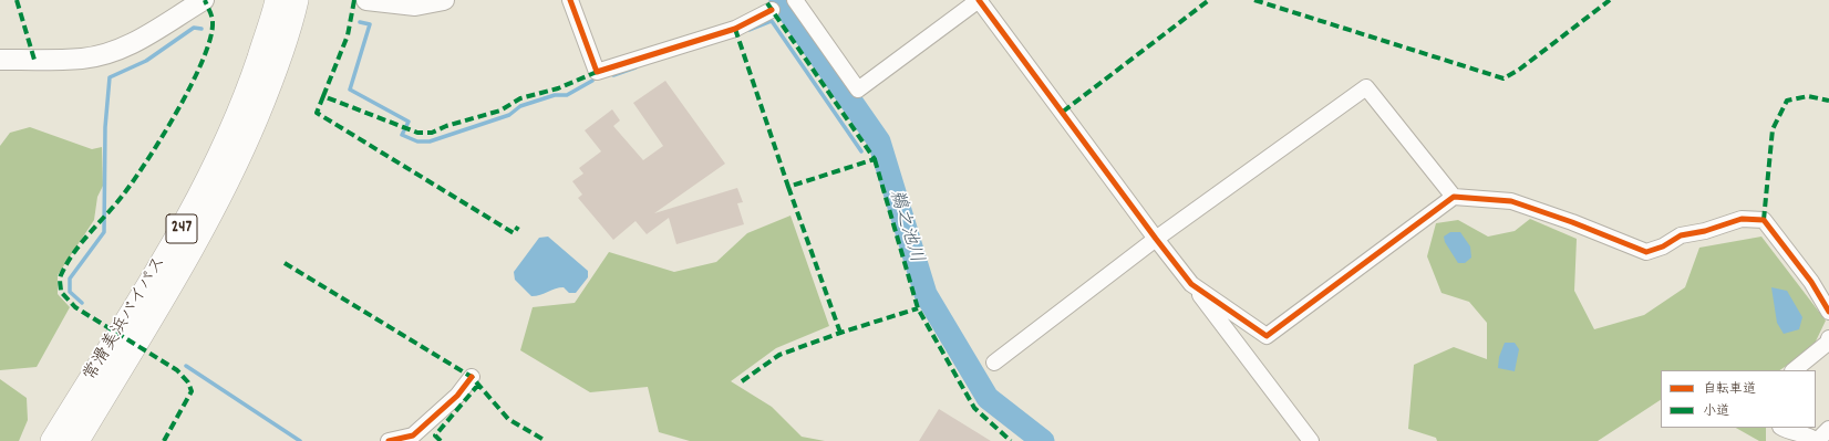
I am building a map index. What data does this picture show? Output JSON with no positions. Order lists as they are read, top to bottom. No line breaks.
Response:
{"streets":{"highway":["247","常滑美浜バイパス"]},"water":["鵜之池川"],"legend":["自転車道","小道"]}
